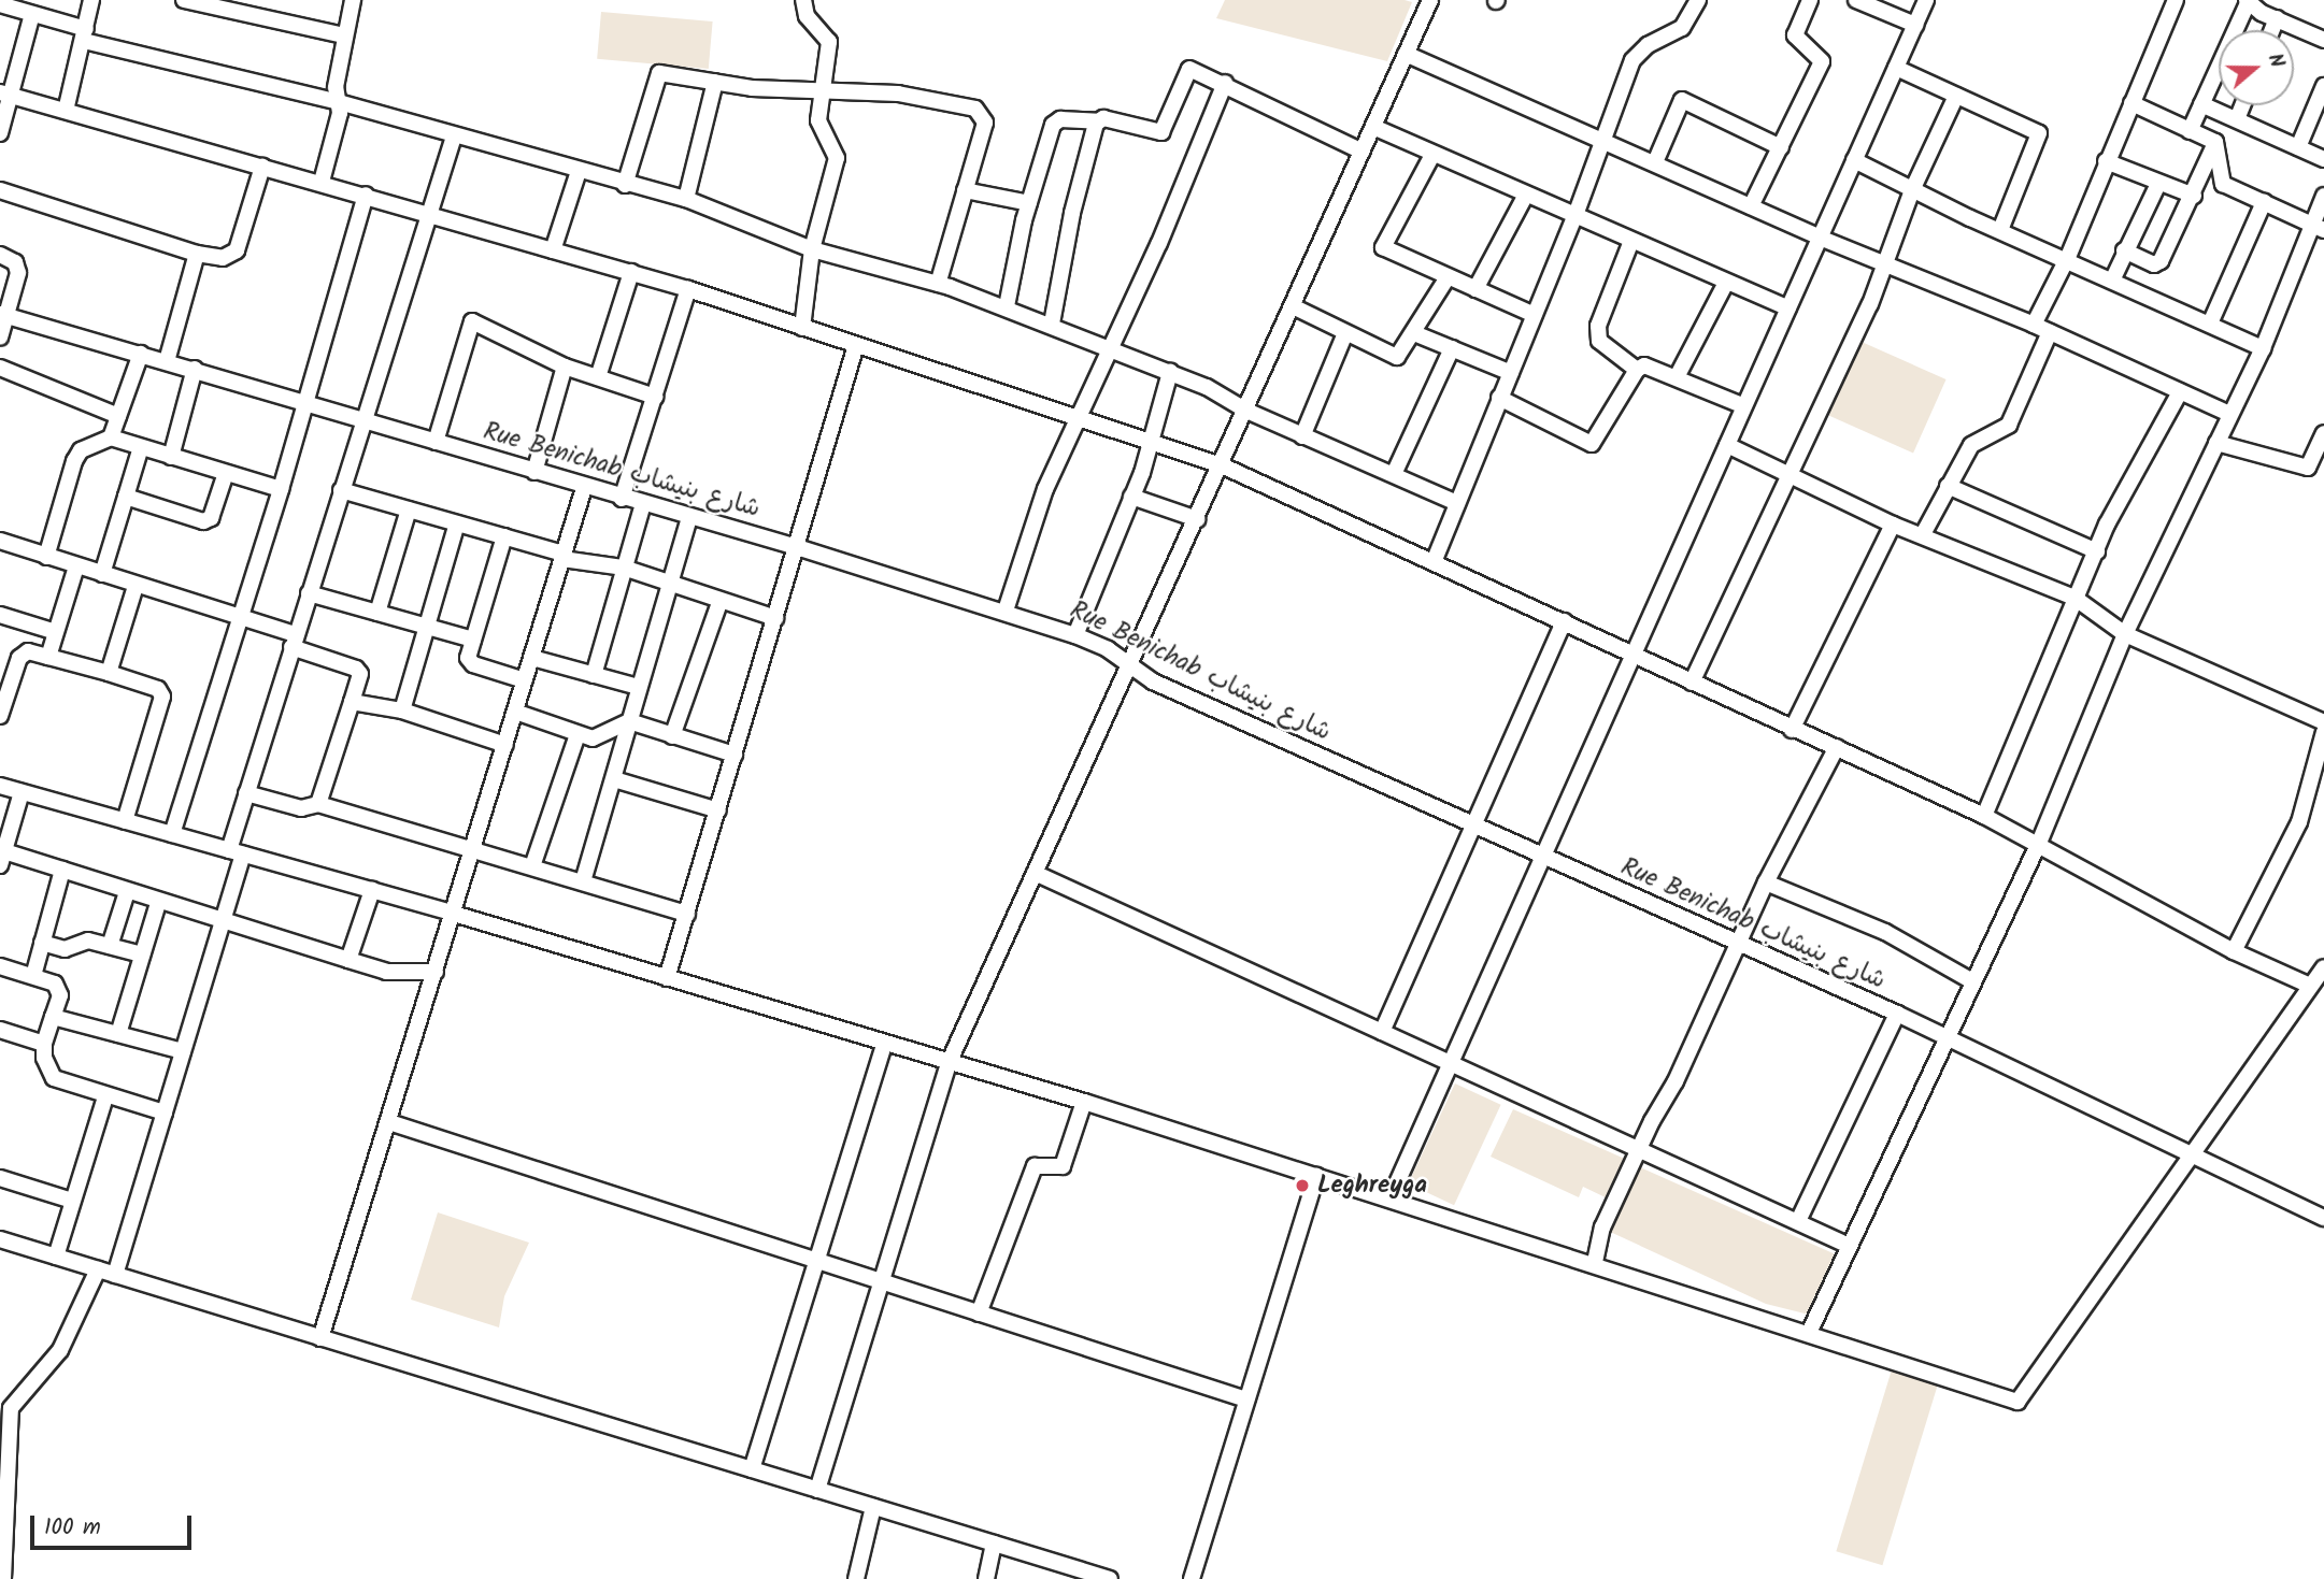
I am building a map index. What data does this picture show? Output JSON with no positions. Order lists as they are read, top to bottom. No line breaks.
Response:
{"streets":{"street":["Rue Benichab شارع بنيشاب"]},"places":["Leghreyga"],"scale_bar":"100 m","north":"right"}
